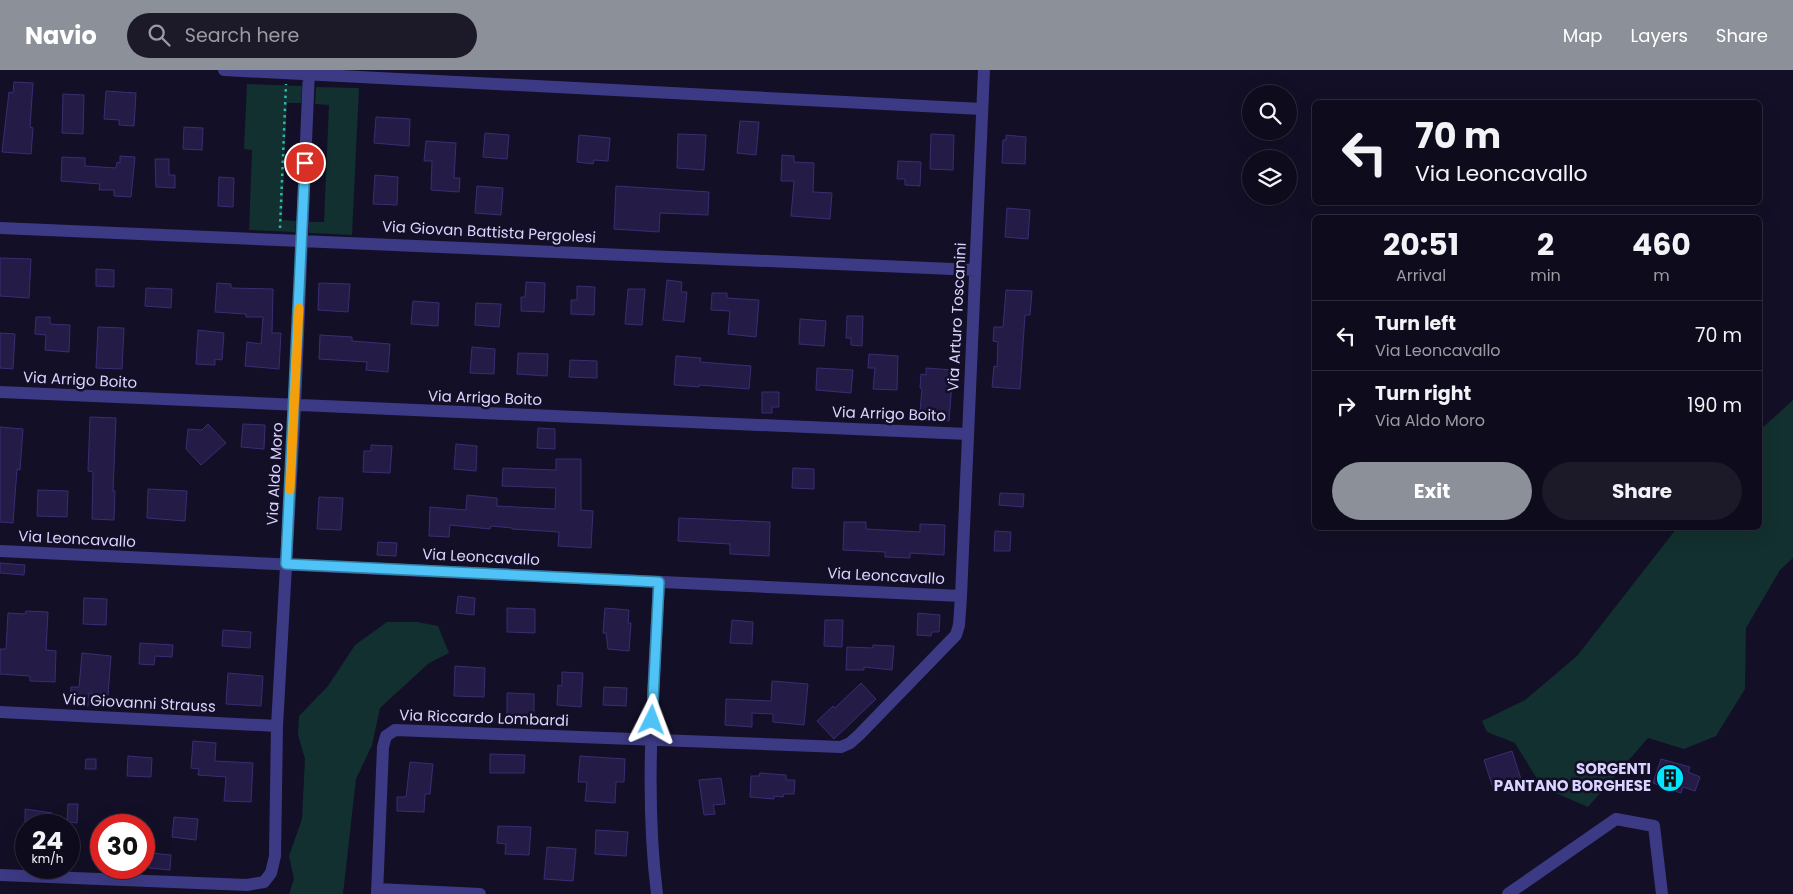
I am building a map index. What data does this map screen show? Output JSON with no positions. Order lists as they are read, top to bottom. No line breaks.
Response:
{"streets":{"street":["Via Giovan Battista Pergolesi","Via Arturo Toscanini","Via Arrigo Boito","Via Aldo Moro","Via Leoncavallo","Via Giovanni Strauss","Via Riccardo Lombardi"]},"crossings":[["Via Giovan Battista Pergolesi","Via Arturo Toscanini"],["Via Giovan Battista Pergolesi","Via Aldo Moro"],["Via Arturo Toscanini","Via Arrigo Boito"],["Via Arturo Toscanini","Via Leoncavallo"],["Via Arturo Toscanini","Via Riccardo Lombardi"],["Via Arrigo Boito","Via Aldo Moro"],["Via Aldo Moro","Via Leoncavallo"],["Via Aldo Moro","Via Giovanni Strauss"]],"places":{"building":["SORGENTI PANTANO BORGHESE"]},"page":{"header":"Navio","search":"Search here","nav":["Map","Layers","Share"],"turn":["70 m","Via Leoncavallo"],"eta":["20:51","Arrival","2","min","460","m"],"list":[{"name":"Turn left","note":"Via Leoncavallo","value":"70 m"},{"name":"Turn right","note":"Via Aldo Moro","value":"190 m"}],"buttons":["Exit","Share"],"speed":"24 km/h","limit":"30"}}
